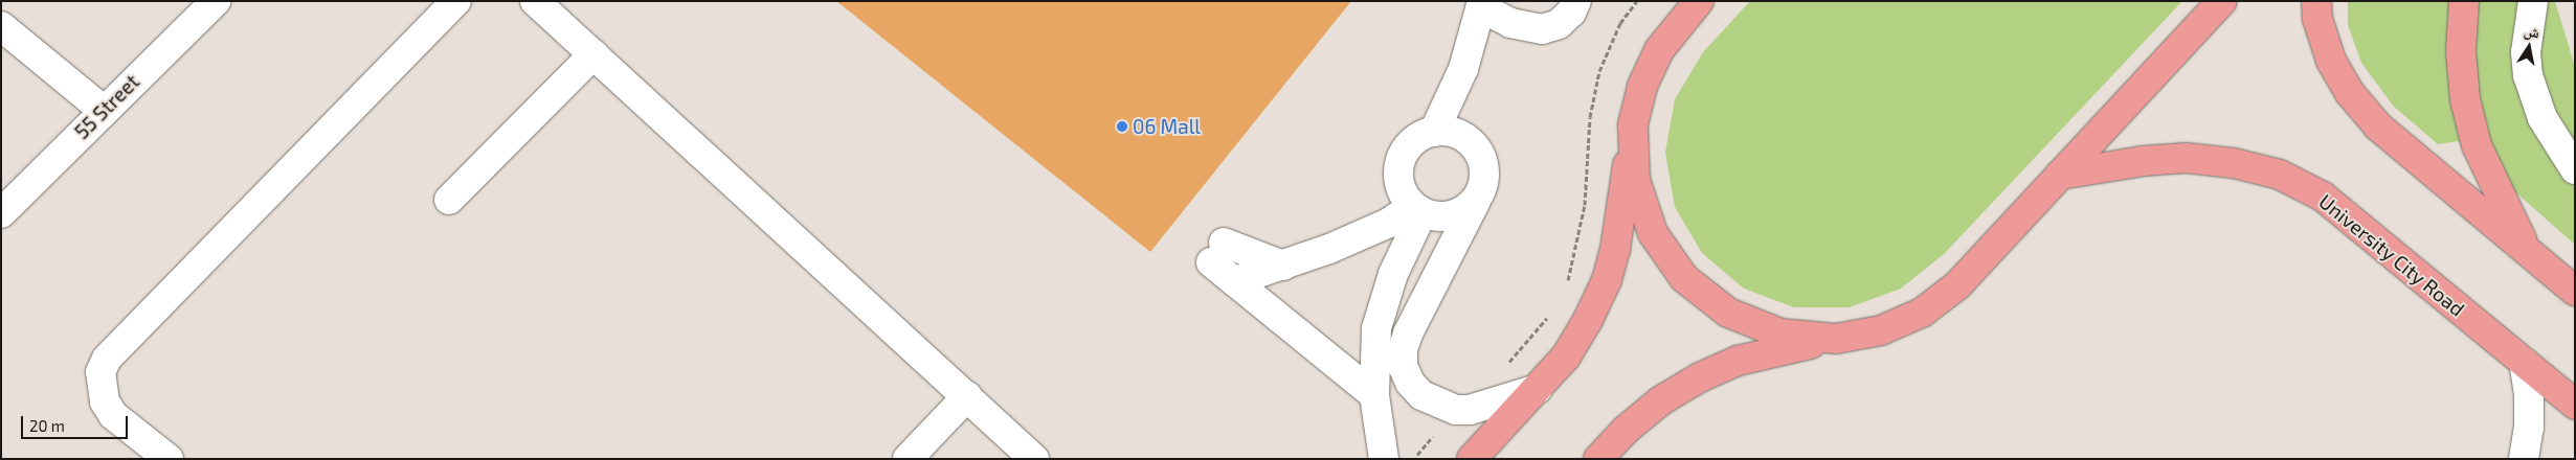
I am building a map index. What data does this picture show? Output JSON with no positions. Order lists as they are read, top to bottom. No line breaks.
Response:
{"streets":{"main road":["University City Road"],"street":["55 Street"]},"places":["06 Mall"],"scale_bar":"20 m","north":"top"}
